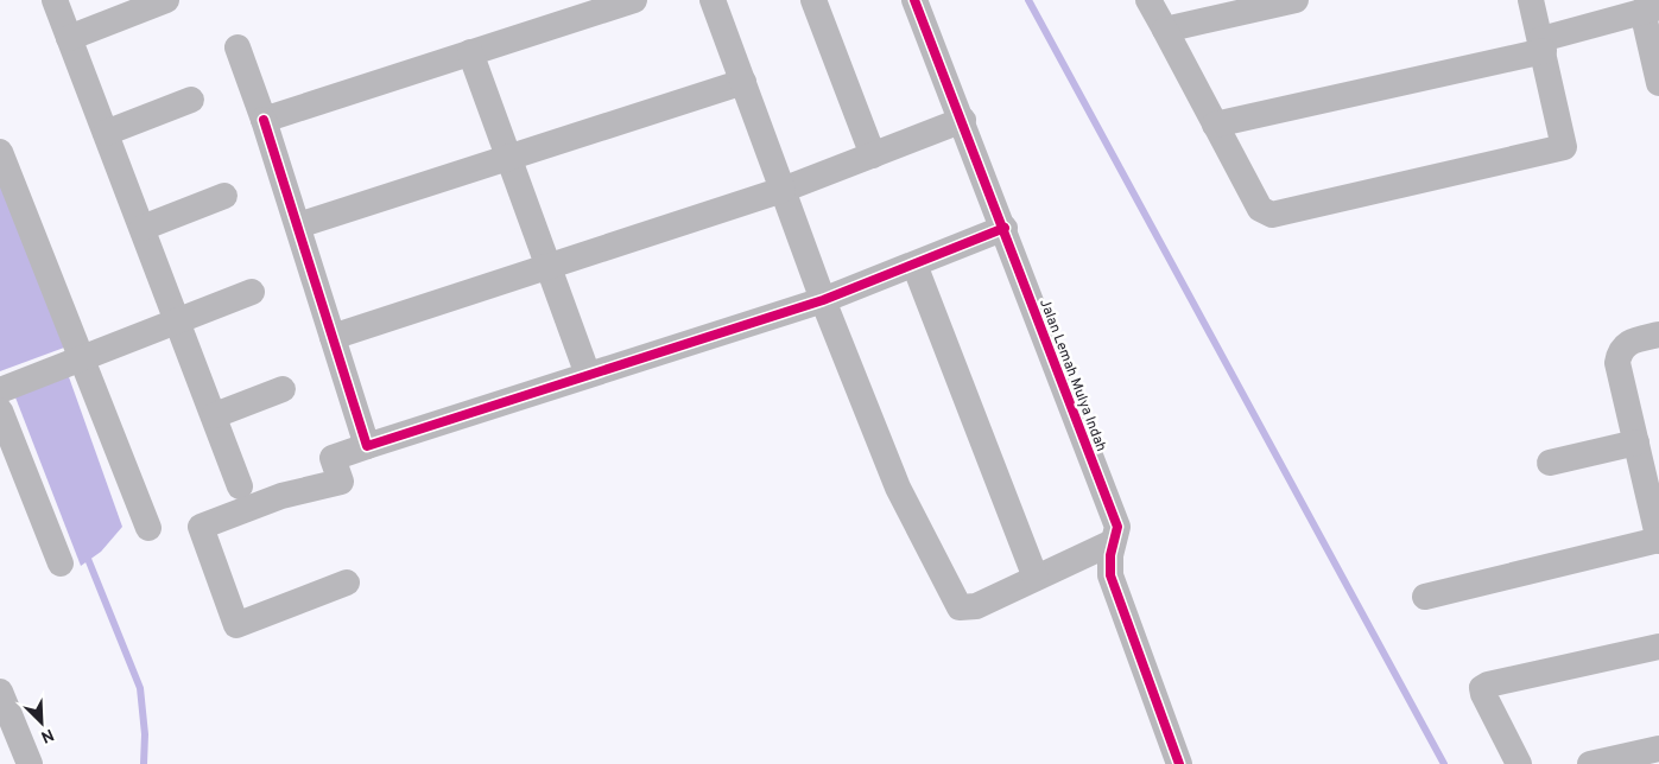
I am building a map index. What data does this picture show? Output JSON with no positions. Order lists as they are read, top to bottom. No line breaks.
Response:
{"streets":{"street":["Jalan Lemah Mulya Indah"]},"north":"bottom right"}
